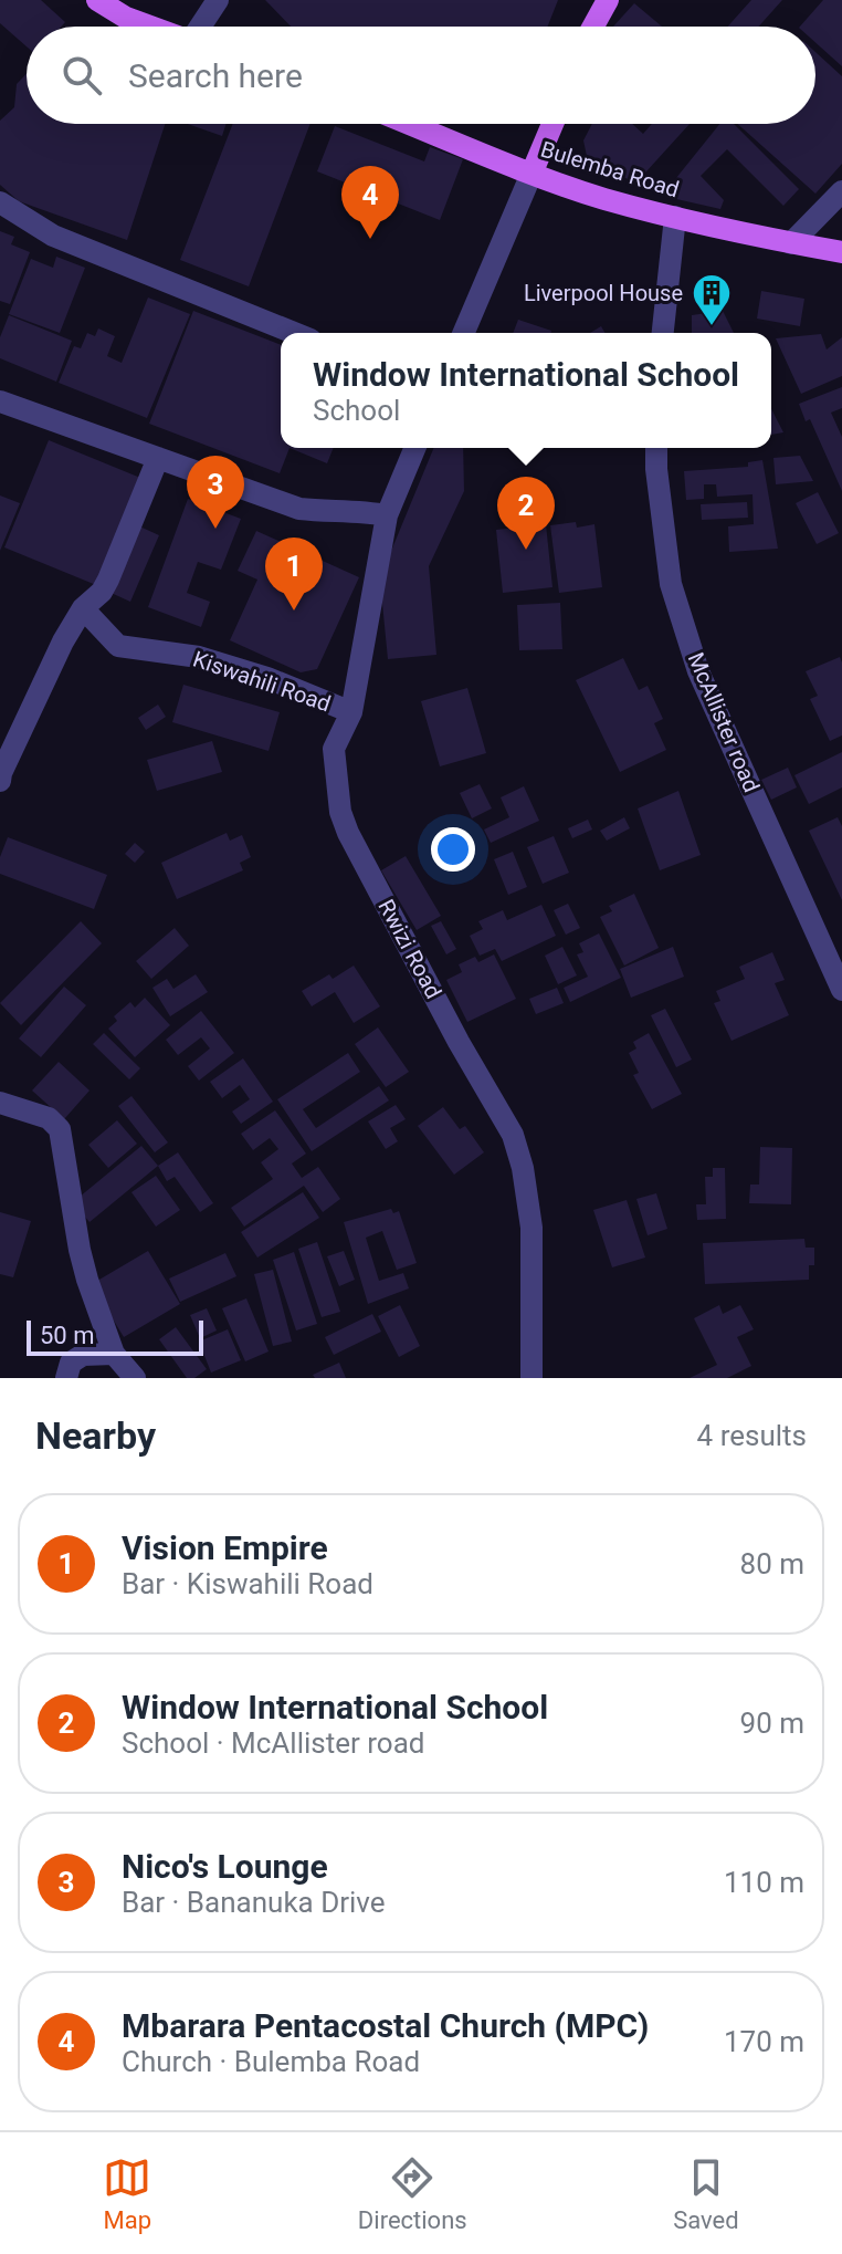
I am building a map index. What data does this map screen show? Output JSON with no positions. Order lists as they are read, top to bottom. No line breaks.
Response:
{"streets":{"main road":["Bulemba Road"],"street":["Kiswahili Road","McAllister road","Rwizi Road"]},"crossings":[["Kiswahili Road","Rwizi Road"]],"places":{"building":["Liverpool House"]},"scale_bar":"50 m","page":{"search":"Search here","pins":["4","3","2","1"],"popup":["Window International School","School"],"scale":"50 m","heading":["Nearby","4 results"],"list":[{"mark":"1","name":"Vision Empire","note":"Bar · Kiswahili Road","value":"80 m"},{"mark":"2","name":"Window International School","note":"School · McAllister road","value":"90 m"},{"mark":"3","name":"Nico's Lounge","note":"Bar · Bananuka Drive","value":"110 m"},{"mark":"4","name":"Mbarara Pentacostal Church (MPC)","note":"Church · Bulemba Road","value":"170 m"}],"nav":["Map","Directions","Saved"]}}
